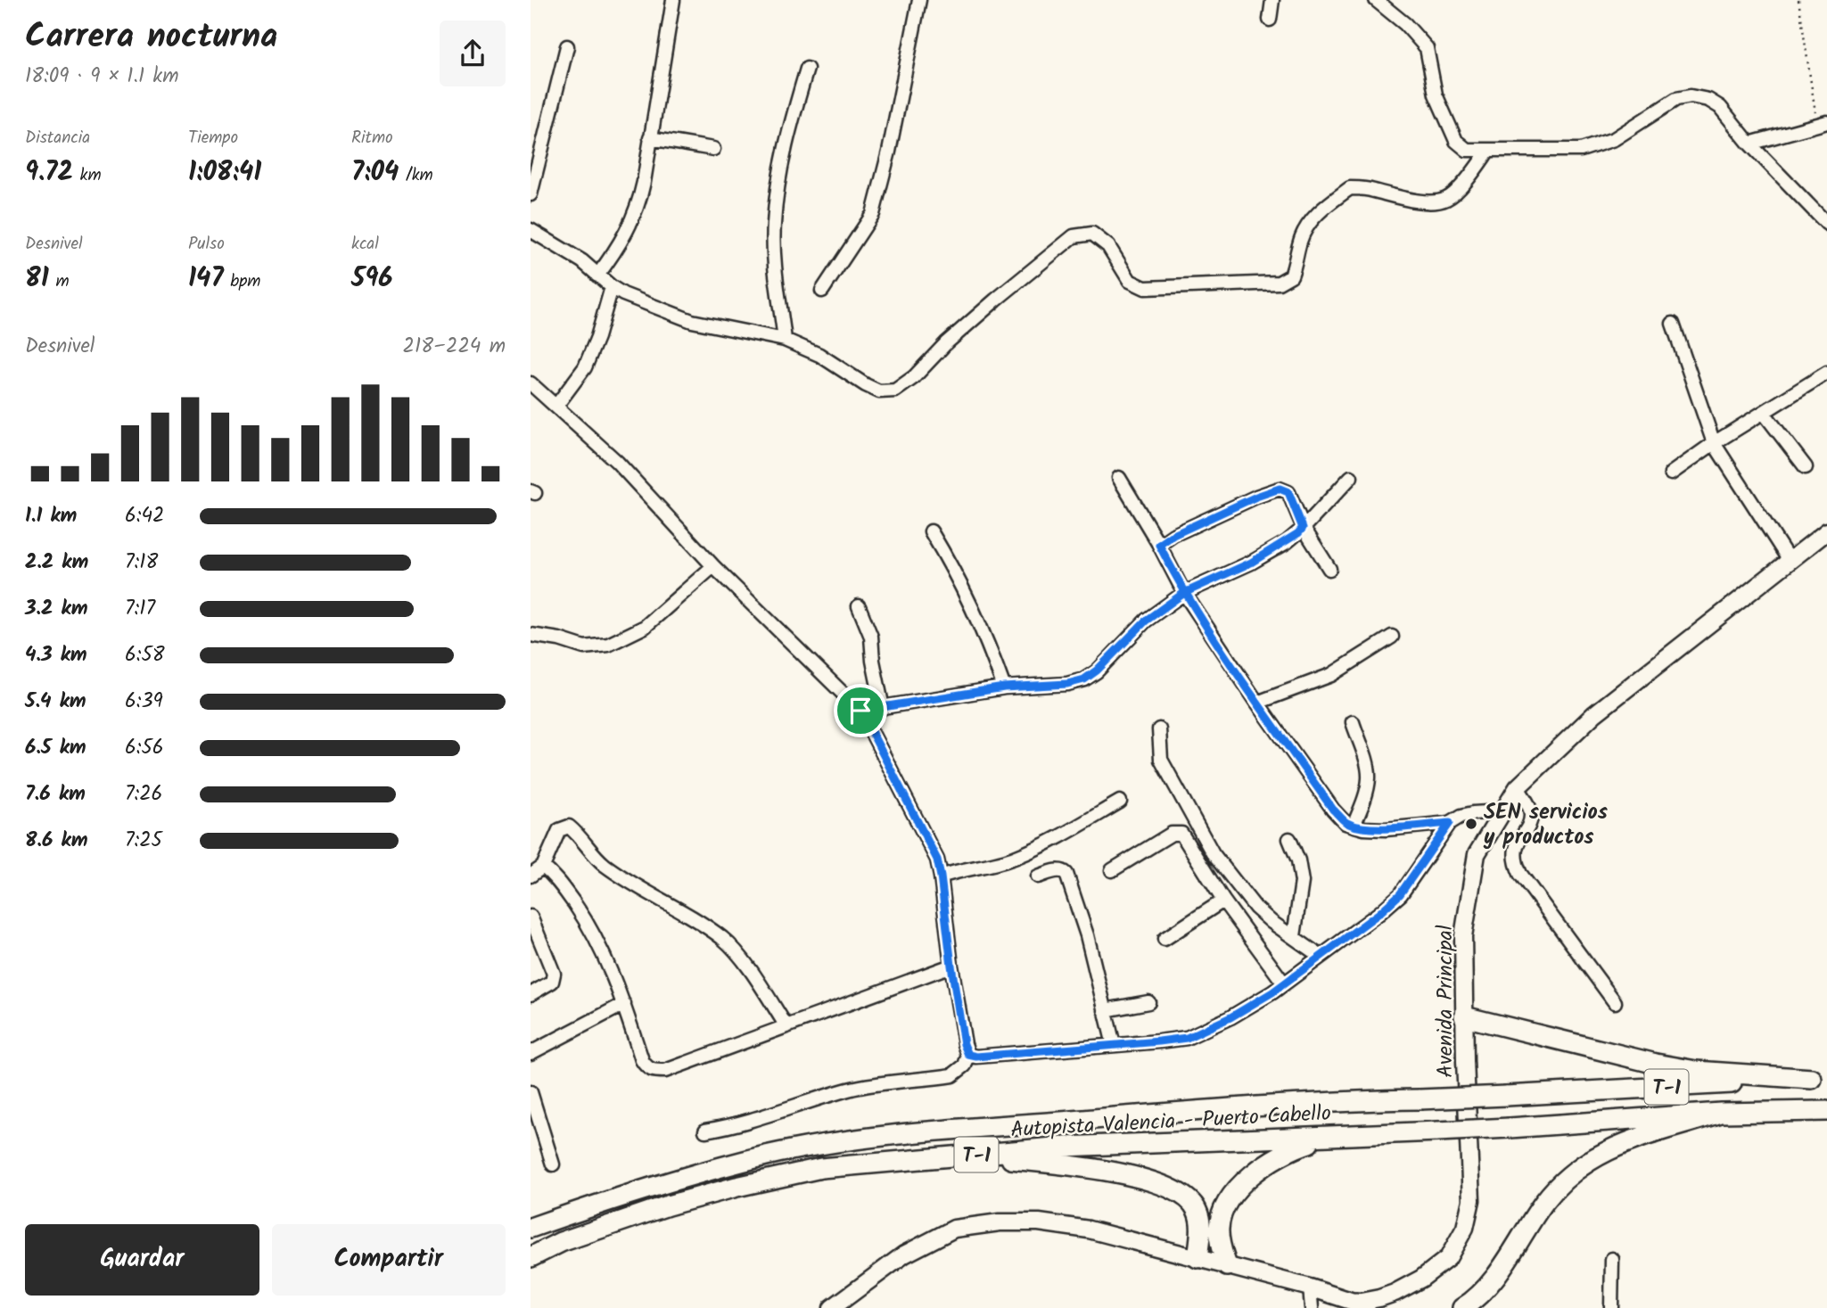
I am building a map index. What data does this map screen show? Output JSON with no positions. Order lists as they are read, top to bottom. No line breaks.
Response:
{"streets":{"highway":["T-1","Autopista Valencia - Puerto Cabello"],"main road":["Avenida Principal"]},"places":["SEN servicios y productos"],"page":{"heading":["Carrera nocturna","18:09 · 9 × 1.1 km"],"stats":[["Distancia","9.72 km"],["Tiempo","1:08:41"],["Ritmo","7:04 /km"],["Desnivel","81 m"],["Pulso","147 bpm"],["kcal","596"]],"chart":["Desnivel","218–224 m"],"list":[{"name":"1.1 km","note":"6:42"},{"name":"2.2 km","note":"7:18"},{"name":"3.2 km","note":"7:17"},{"name":"4.3 km","note":"6:58"},{"name":"5.4 km","note":"6:39"},{"name":"6.5 km","note":"6:56"},{"name":"7.6 km","note":"7:26"},{"name":"8.6 km","note":"7:25"}],"buttons":["Guardar","Compartir"]}}
